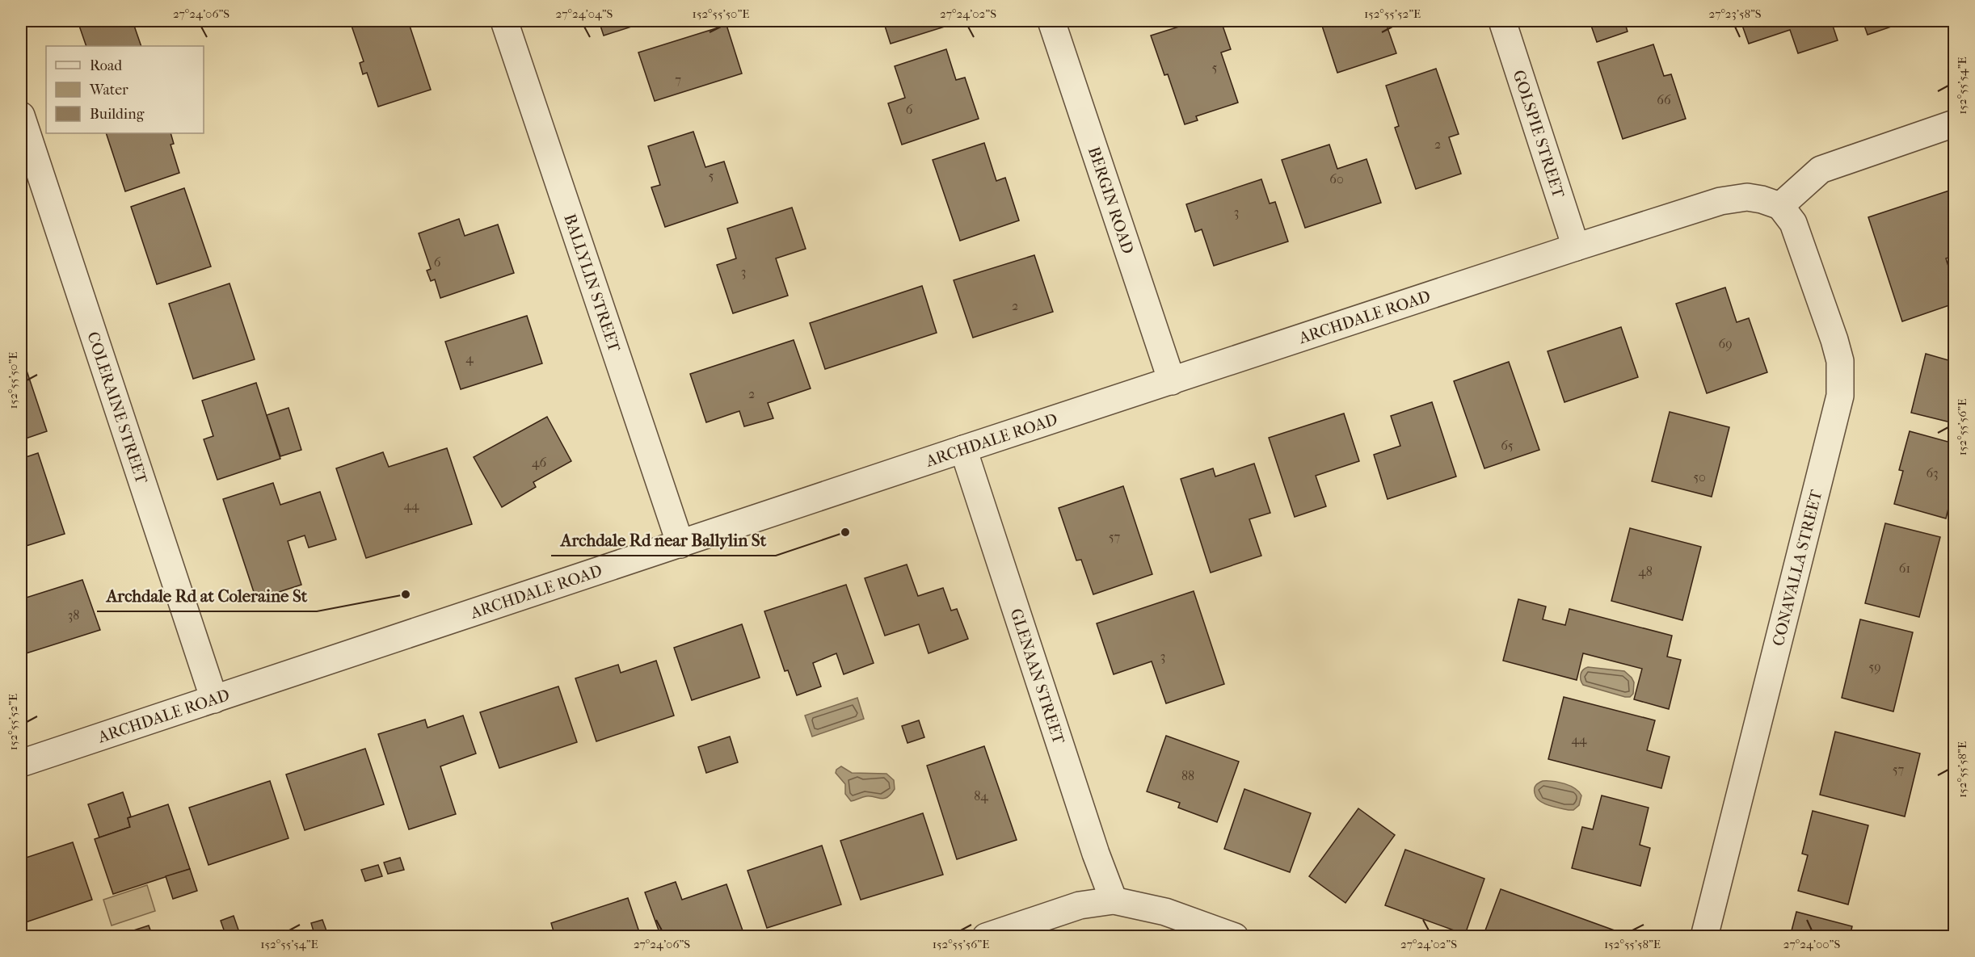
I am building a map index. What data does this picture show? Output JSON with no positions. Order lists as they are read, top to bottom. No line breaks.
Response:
{"streets":{"street":["GOLSPIE STREET","BERGIN ROAD","BALLYLIN STREET","ARCHDALE ROAD","COLERAINE STREET","CONAVALLA STREET","GLENAAN STREET"]},"crossings":[["GOLSPIE STREET","ARCHDALE ROAD"],["BERGIN ROAD","ARCHDALE ROAD"],["BALLYLIN STREET","ARCHDALE ROAD"],["ARCHDALE ROAD","COLERAINE STREET"],["ARCHDALE ROAD","CONAVALLA STREET"],["ARCHDALE ROAD","GLENAAN STREET"]],"places":["Archdale Rd near Ballylin St","Archdale Rd at Coleraine St"],"house_numbers":["5","7","66","6","2","5","60","3","6","3","2","69","4","2","65","46","63","50","44","57","61","48","38","3","59","44","57","88","84"],"legend":["Road","Water","Building"],"coordinates":["27°24'06\"S","27°24'04\"S","152°55'50\"E","27°24'02\"S","152°55'52\"E","27°23'58\"S","152°55'54\"E","152°55'56\"E","152°55'58\"E","27°24'00\"S"]}
